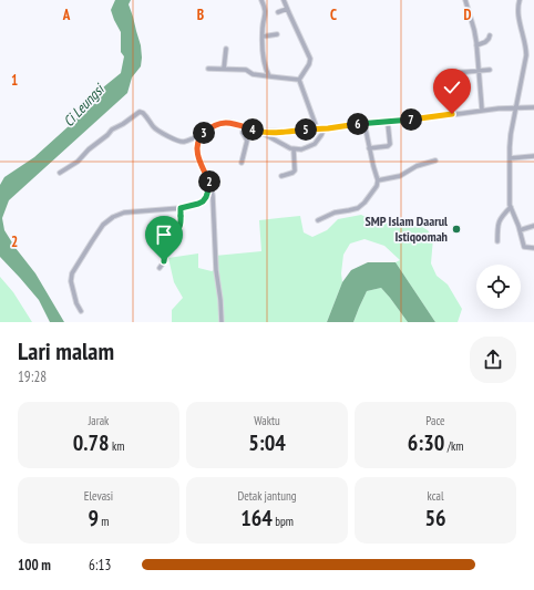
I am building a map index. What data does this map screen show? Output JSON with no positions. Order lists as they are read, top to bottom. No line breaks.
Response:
{"water":["Ci Leungsi"],"places":["SMP Islam Daarul Istiqoomah"],"page":{"pins":["7","6","4","5","3","2"],"heading":["Lari malam","19:28"],"stats":[["Jarak","0.78 km"],["Waktu","5:04"],["Pace","6:30 /km"],["Elevasi","9 m"],["Detak jantung","164 bpm"],["kcal","56"]],"list":[{"name":"100 m","note":"6:13"}]},"grid":{"columns":["A","B","C","D"],"rows":["1","2"]}}
